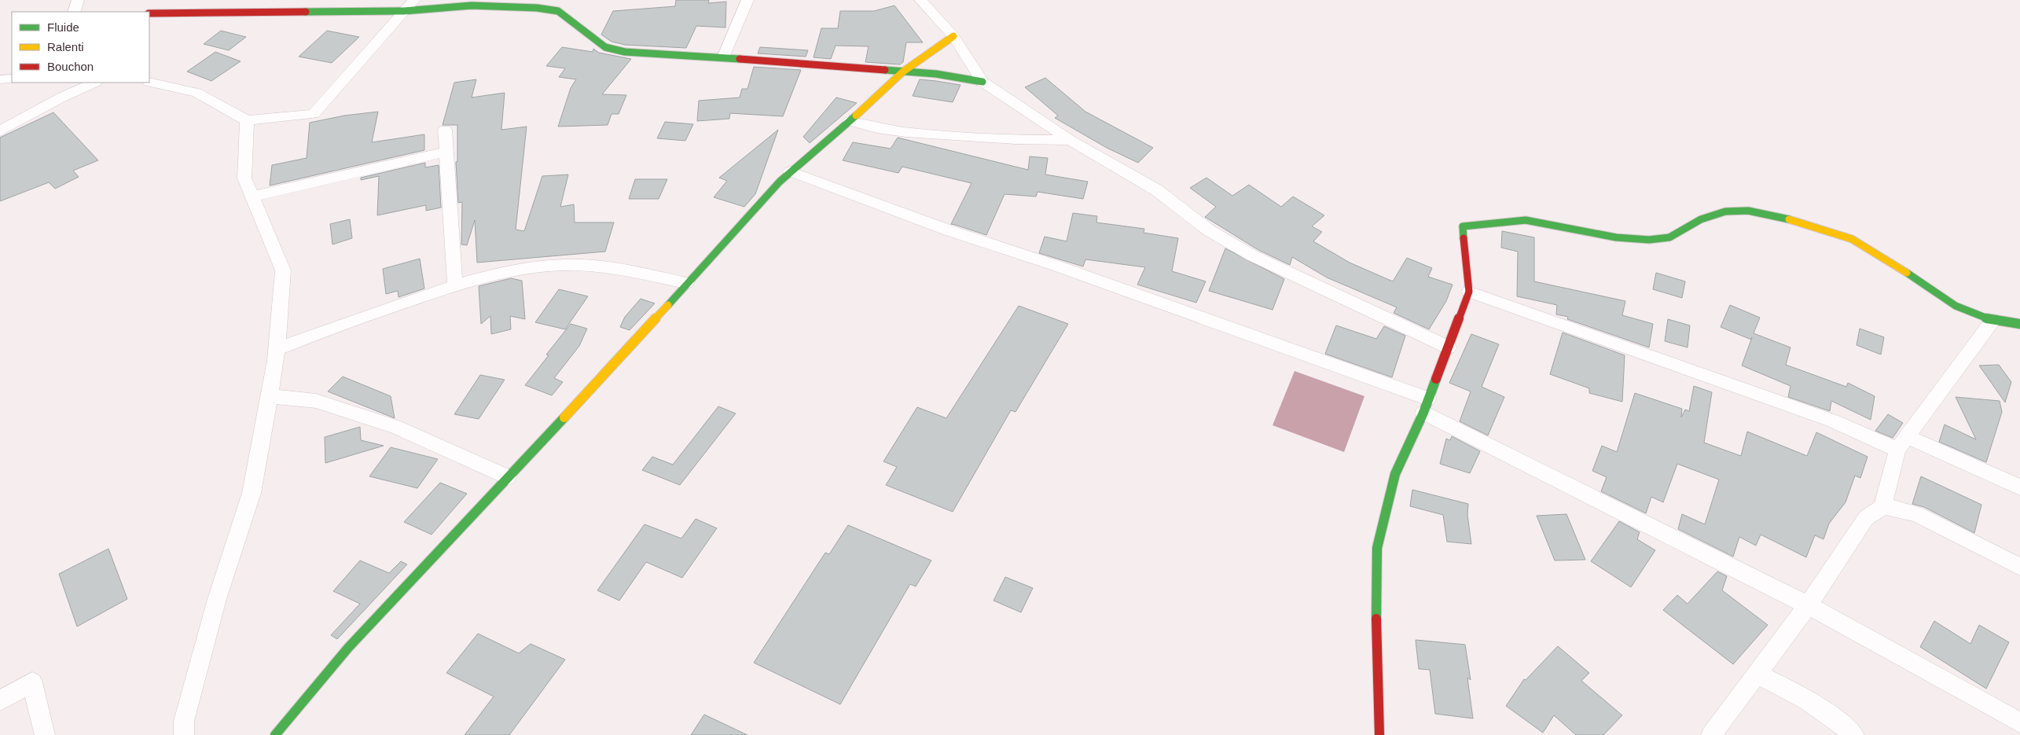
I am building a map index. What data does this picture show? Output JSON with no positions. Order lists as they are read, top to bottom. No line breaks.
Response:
{"legend":["Fluide","Ralenti","Bouchon"]}
